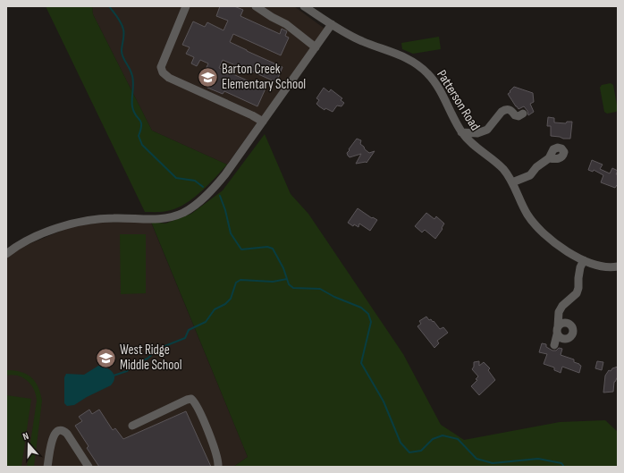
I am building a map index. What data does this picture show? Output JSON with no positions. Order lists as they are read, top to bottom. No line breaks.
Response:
{"streets":{"street":["Patterson Road"]},"places":{"school or university":["Barton Creek Elementary School","West Ridge Middle School"]},"north":"top"}
